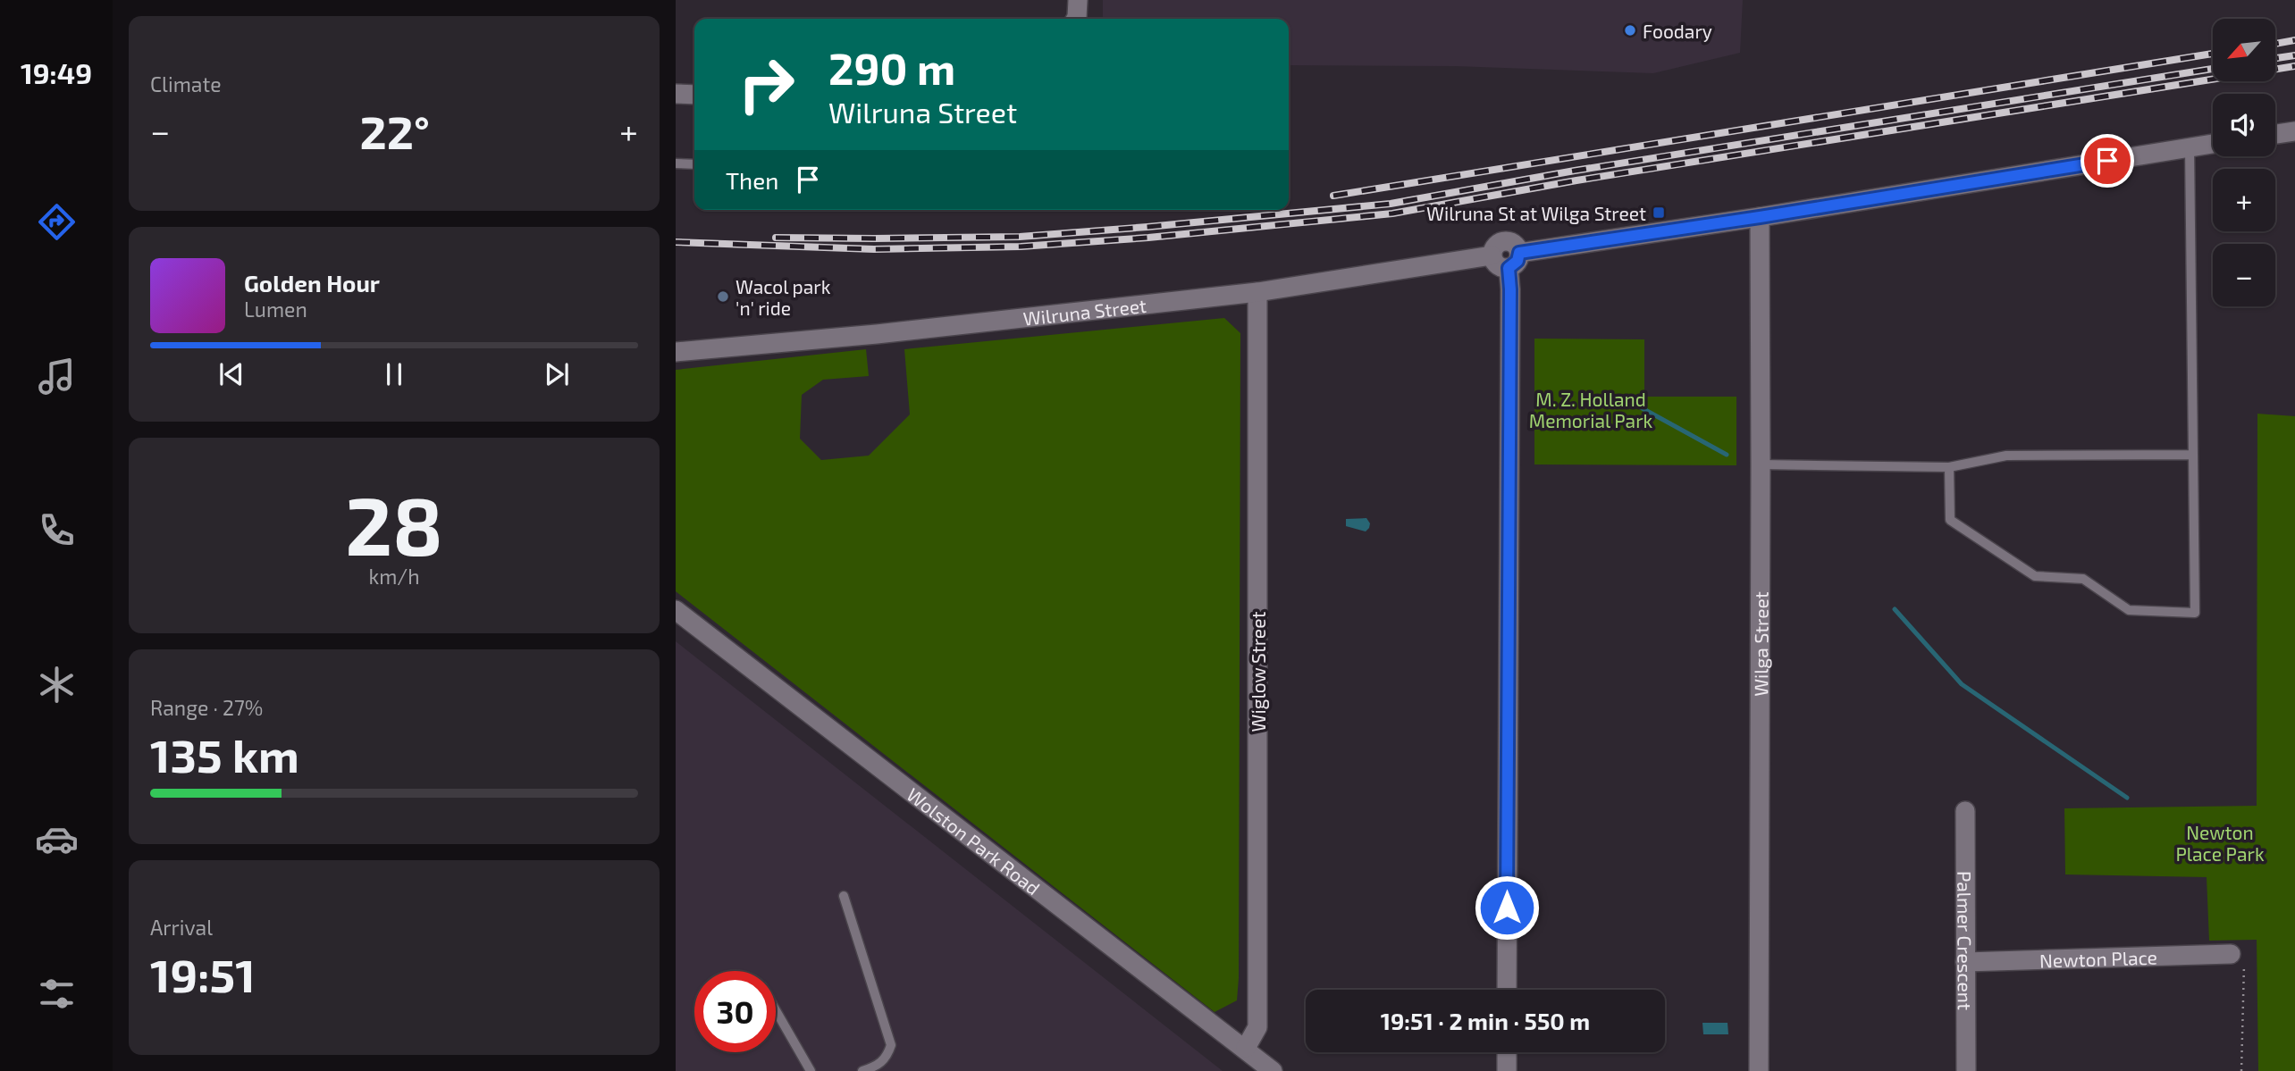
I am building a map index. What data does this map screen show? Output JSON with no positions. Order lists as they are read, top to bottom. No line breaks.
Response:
{"streets":{"street":["Wilruna Street","Wilga Street","Wiglow Street","Wolston Park Road","Palmer Crescent","Newton Place"]},"crossings":[["Wilruna Street","Wilga Street"],["Wilruna Street","Wiglow Street"],["Wiglow Street","Wolston Park Road"],["Palmer Crescent","Newton Place"]],"parks":["M. Z. Holland Memorial Park","Newton Place Park"],"places":{"other":["Foodary","Wacol park 'n' ride"],"transit":["Wilruna St at Wilga Street"]},"north":"bottom left","page":{"tabs":"19:49","tile":["Climate",["28","km/h"],["Range · 27%","135 km"],["Arrival","19:51"]],"map_buttons":["+","−"],"turn":["290 m","Wilruna Street"],"heat":["−","22°","+"],"then":"Then","song":["Golden Hour","Lumen"],"limit":"30","trip":"19:51 · 2 min · 550 m"}}
